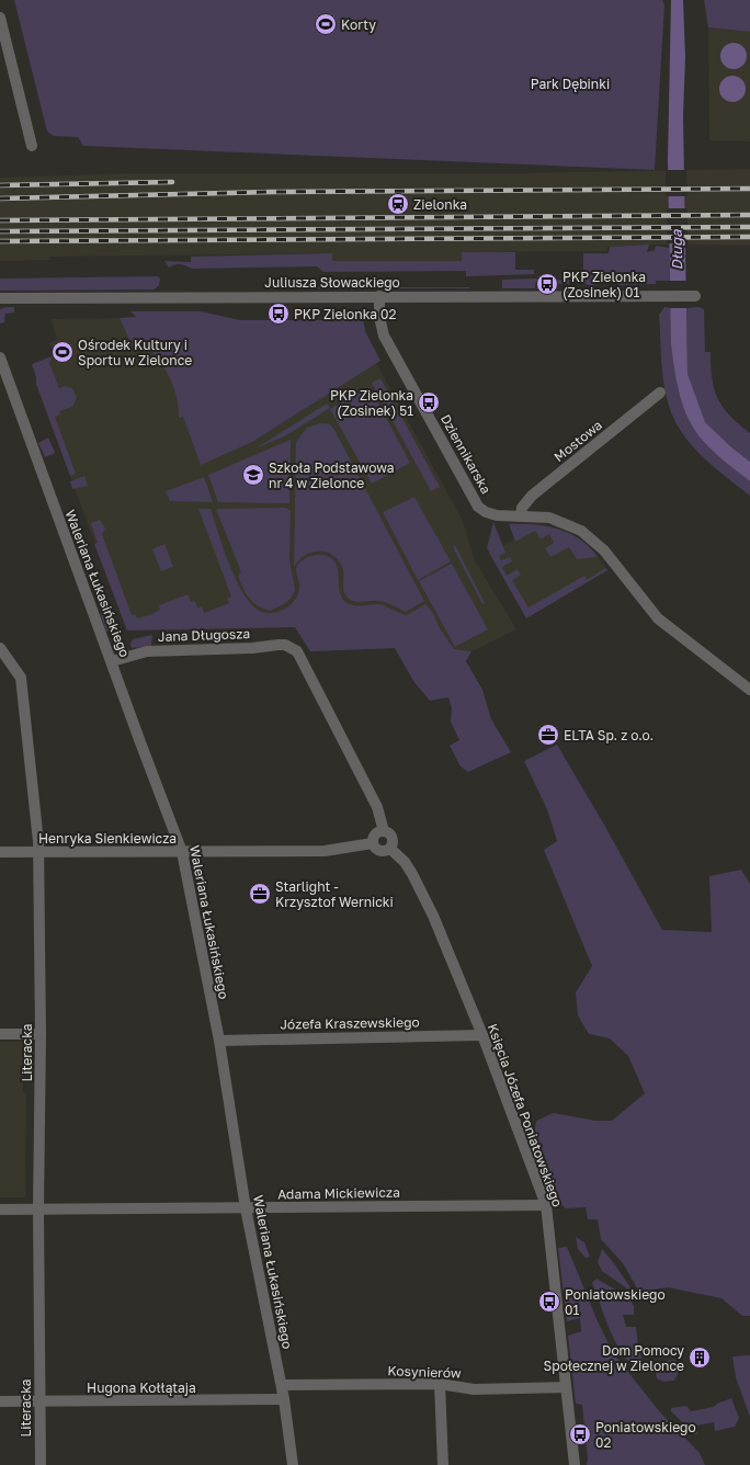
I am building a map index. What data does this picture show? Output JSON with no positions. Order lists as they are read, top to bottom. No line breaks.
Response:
{"streets":{"street":["Juliusza Słowackiego","Mostowa","Dziennikarska","Waleriana Łukasińskiego","Jana Długosza","Henryka Sienkiewicza","Józefa Kraszewskiego","Literacka","Księcia Józefa Poniatowskiego","Adama Mickiewicza","Kosynierów","Hugona Kołłątaja"]},"crossings":[["Juliusza Słowackiego","Dziennikarska"],["Mostowa","Dziennikarska"],["Waleriana Łukasińskiego","Jana Długosza"],["Waleriana Łukasińskiego","Henryka Sienkiewicza"],["Waleriana Łukasińskiego","Józefa Kraszewskiego"],["Waleriana Łukasińskiego","Adama Mickiewicza"],["Waleriana Łukasińskiego","Kosynierów"],["Waleriana Łukasińskiego","Hugona Kołłątaja"],["Jana Długosza","Henryka Sienkiewicza"],["Jana Długosza","Księcia Józefa Poniatowskiego"],["Henryka Sienkiewicza","Literacka"],["Henryka Sienkiewicza","Księcia Józefa Poniatowskiego"],["Józefa Kraszewskiego","Księcia Józefa Poniatowskiego"],["Literacka","Adama Mickiewicza"],["Literacka","Hugona Kołłątaja"],["Księcia Józefa Poniatowskiego","Adama Mickiewicza"],["Księcia Józefa Poniatowskiego","Kosynierów"]],"water":["Długa"],"parks":["Park Dębinki"],"places":{"sports":["Korty","Ośrodek Kultury i Sportu w Zielonce"],"station":["Zielonka"],"bus stop":["PKP Zielonka (Zosinek) 01","PKP Zielonka 02","PKP Zielonka (Zosinek) 51","Poniatowskiego 01","Poniatowskiego 02"],"school or university":["Szkoła Podstawowa nr 4 w Zielonce"],"office":["ELTA Sp. z o.o.","Starlight - Krzysztof Wernicki"],"building":["Dom Pomocy Społecznej w Zielonce"]}}
